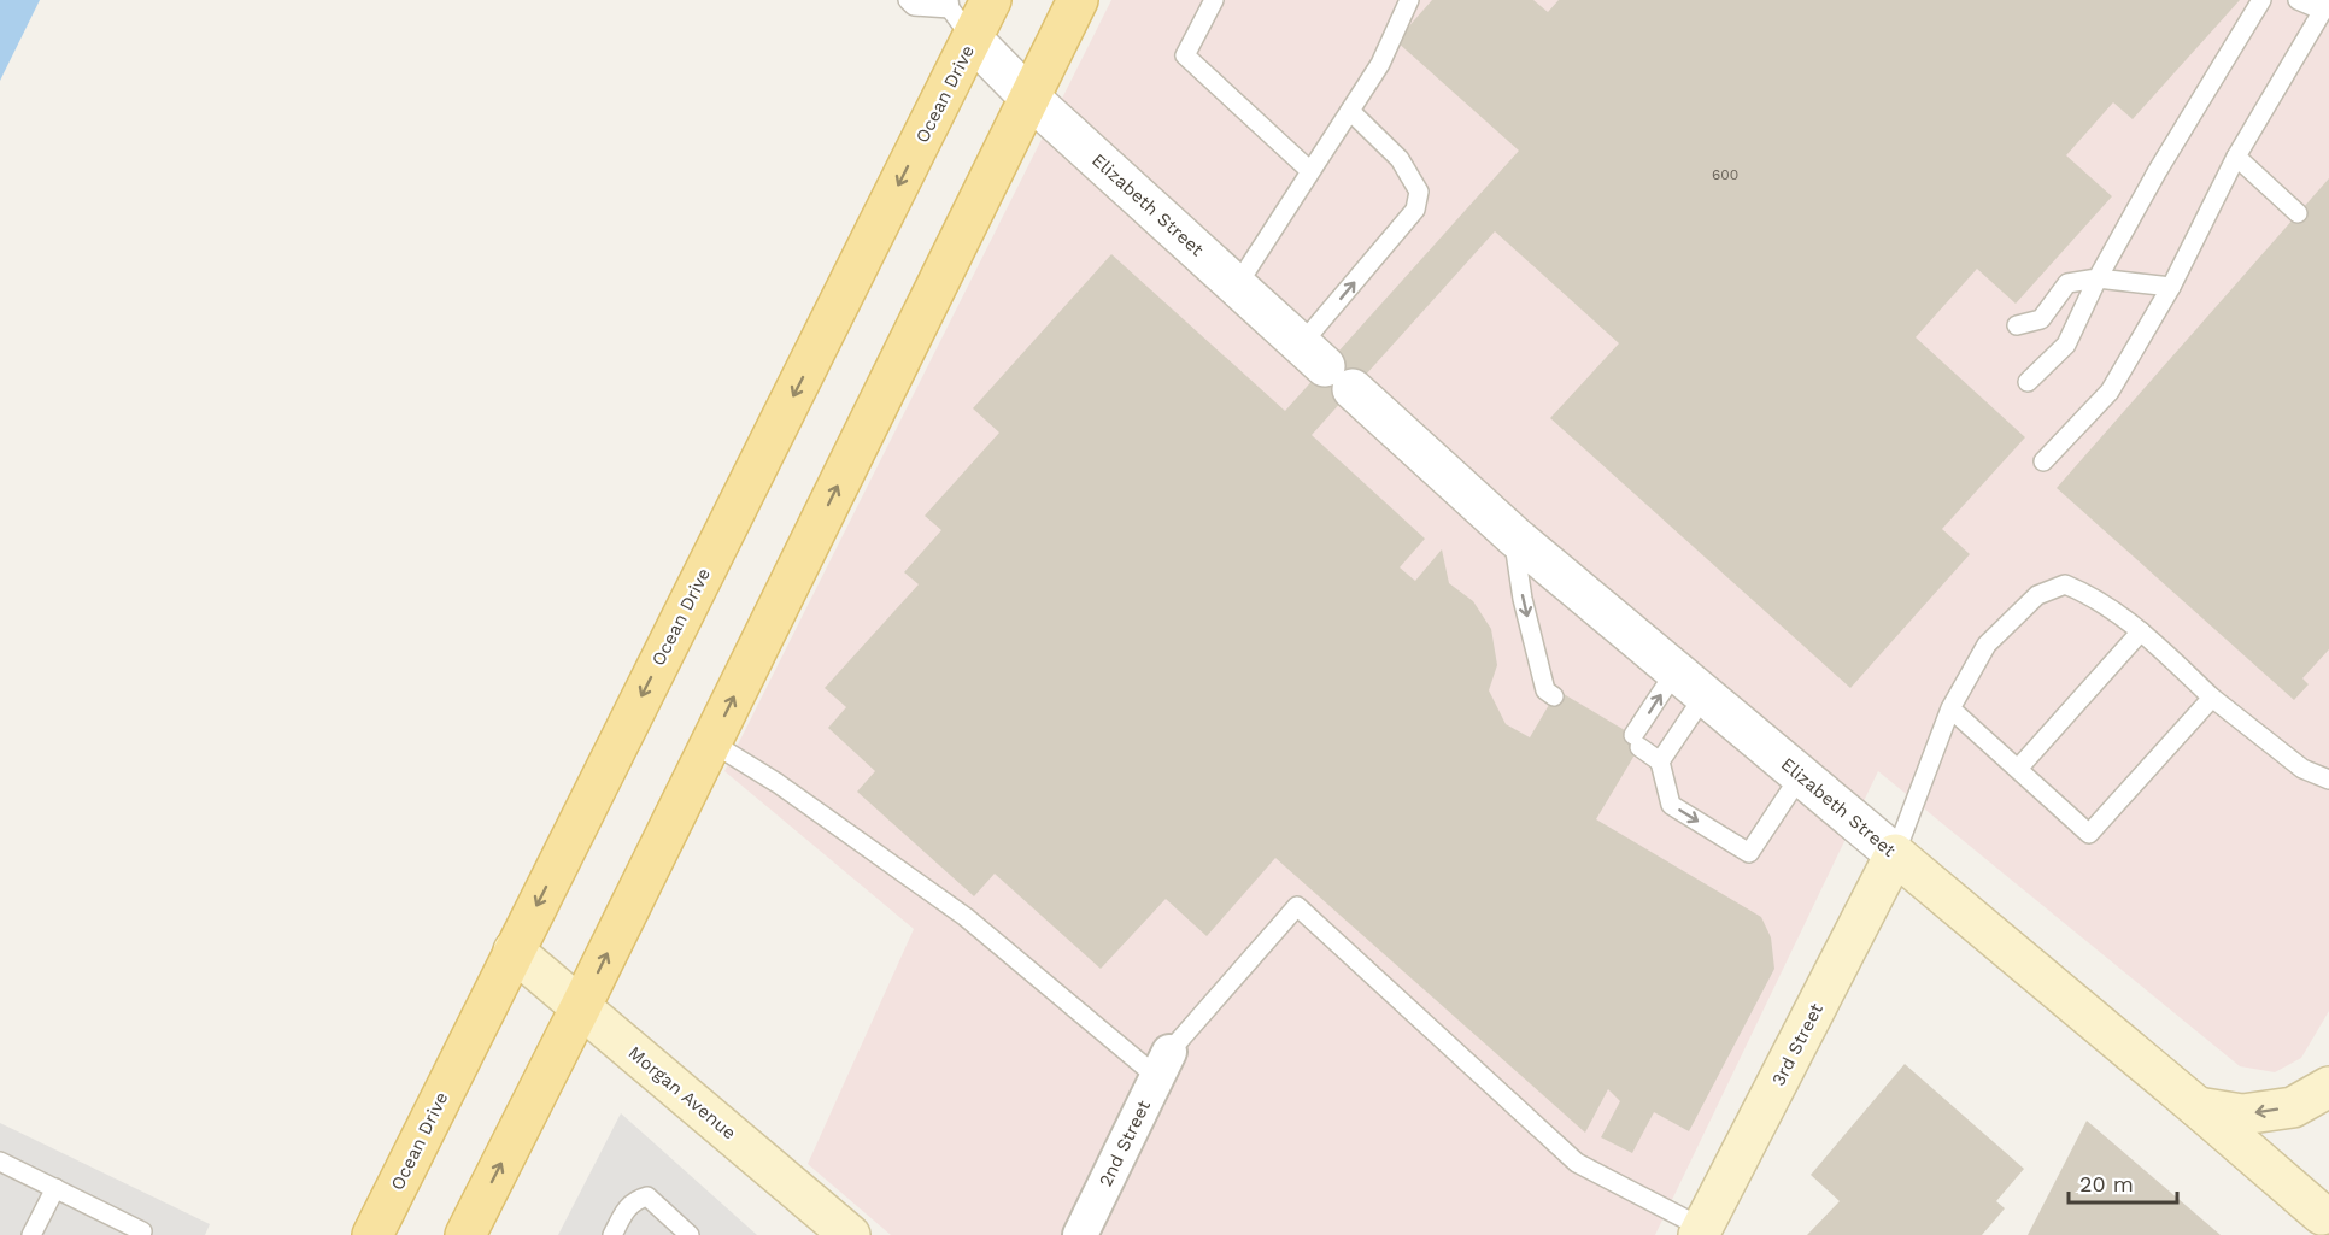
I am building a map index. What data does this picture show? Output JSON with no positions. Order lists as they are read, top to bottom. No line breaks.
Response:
{"streets":{"main road":["Ocean Drive","Elizabeth Street","3rd Street","Morgan Avenue"],"street":["2nd Street"]},"crossings":[["Ocean Drive","Elizabeth Street"],["Ocean Drive","Morgan Avenue"],["Elizabeth Street","3rd Street"]],"house_numbers":["600"],"scale_bar":"20 m"}
